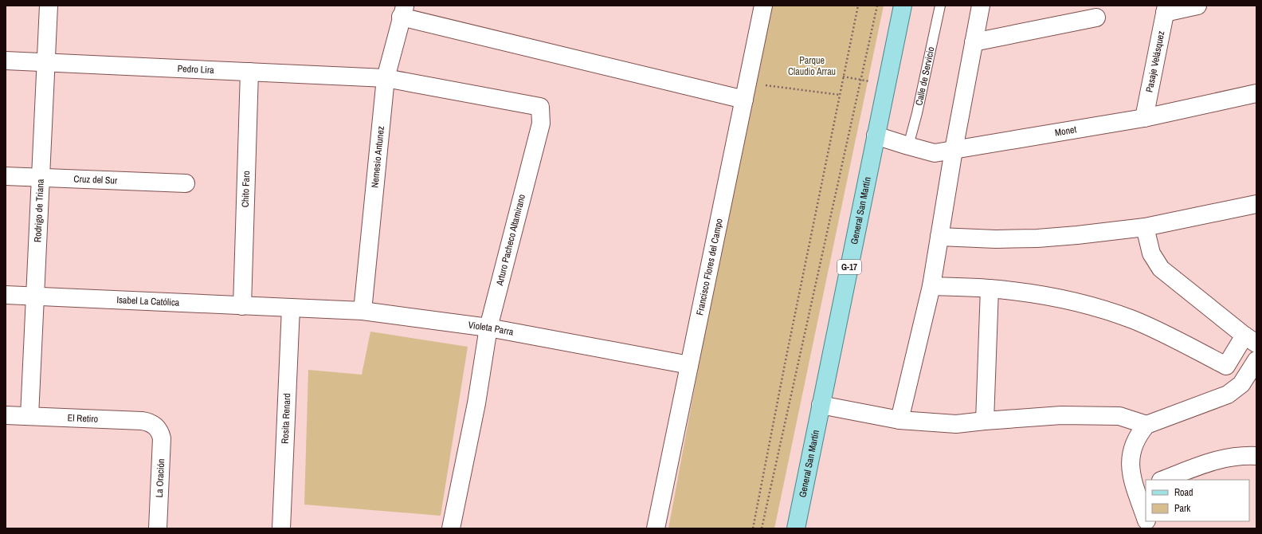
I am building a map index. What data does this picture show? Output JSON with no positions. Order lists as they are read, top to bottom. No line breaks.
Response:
{"streets":{"main road":["General San Martín","G-17"],"street":["Pasaje Velásquez","Pedro Lira","Monet","Nemesio Antunez","Cruz del Sur","Chito Faro","Rodrigo de Triana","Arturo Pacheco Altamirano","Francisco Flores del Campo","Isabel La Católica","Violeta Parra","El Retiro","Rosita Renard","La Oración"],"lane":["Calle de Servicio"]},"crossings":[["Pasaje Velásquez","Monet"],["Pedro Lira","Nemesio Antunez"],["Pedro Lira","Chito Faro"],["Pedro Lira","Rodrigo de Triana"],["Pedro Lira","Arturo Pacheco Altamirano"],["Calle de Servicio","Monet"],["Monet","General San Martín"],["Nemesio Antunez","Arturo Pacheco Altamirano"],["Nemesio Antunez","Violeta Parra"],["Cruz del Sur","Rodrigo de Triana"],["Chito Faro","Isabel La Católica"],["Rodrigo de Triana","Isabel La Católica"],["Rodrigo de Triana","El Retiro"],["Arturo Pacheco Altamirano","Violeta Parra"],["Francisco Flores del Campo","Violeta Parra"],["Isabel La Católica","Violeta Parra"],["Isabel La Católica","Rosita Renard"],["Violeta Parra","Rosita Renard"],["El Retiro","La Oración"]],"parks":["Parque Claudio Arrau"],"legend":["Road","Park"]}
